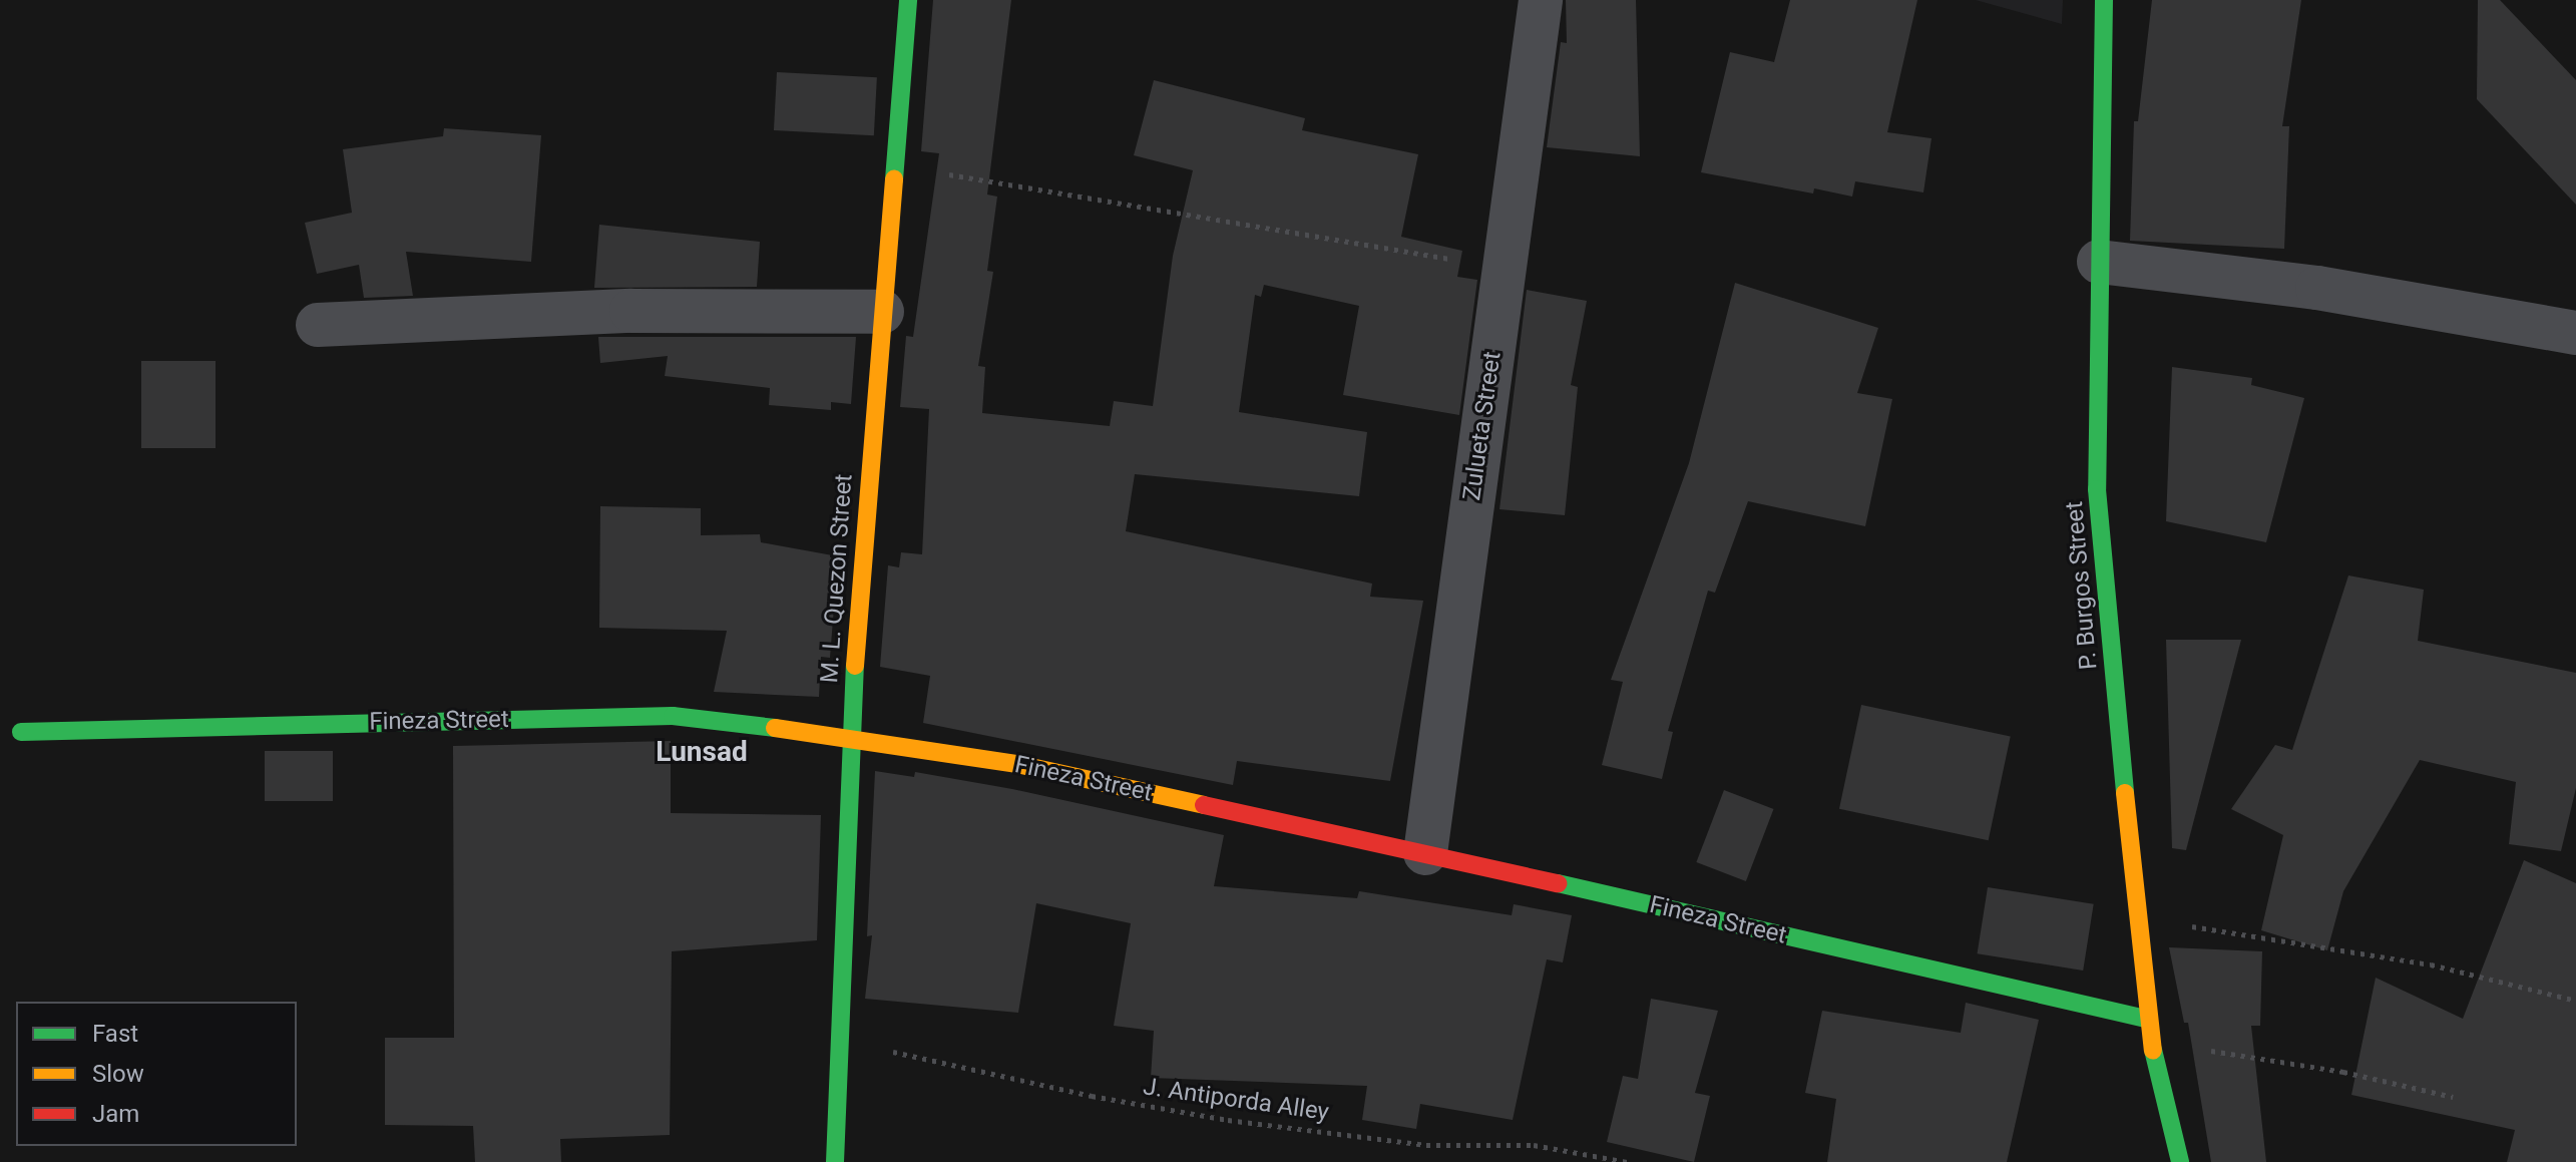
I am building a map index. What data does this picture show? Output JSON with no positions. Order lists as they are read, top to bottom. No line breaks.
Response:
{"streets":{"street":["Zulueta Street","M. L. Quezon Street","P. Burgos Street","Fineza Street"],"path":["J. Antiporda Alley"]},"crossings":[["Zulueta Street","Fineza Street"],["M. L. Quezon Street","Fineza Street"],["M. L. Quezon Street","J. Antiporda Alley"],["P. Burgos Street","Fineza Street"]],"districts":["Lunsad"],"legend":["Fast","Slow","Jam"]}
